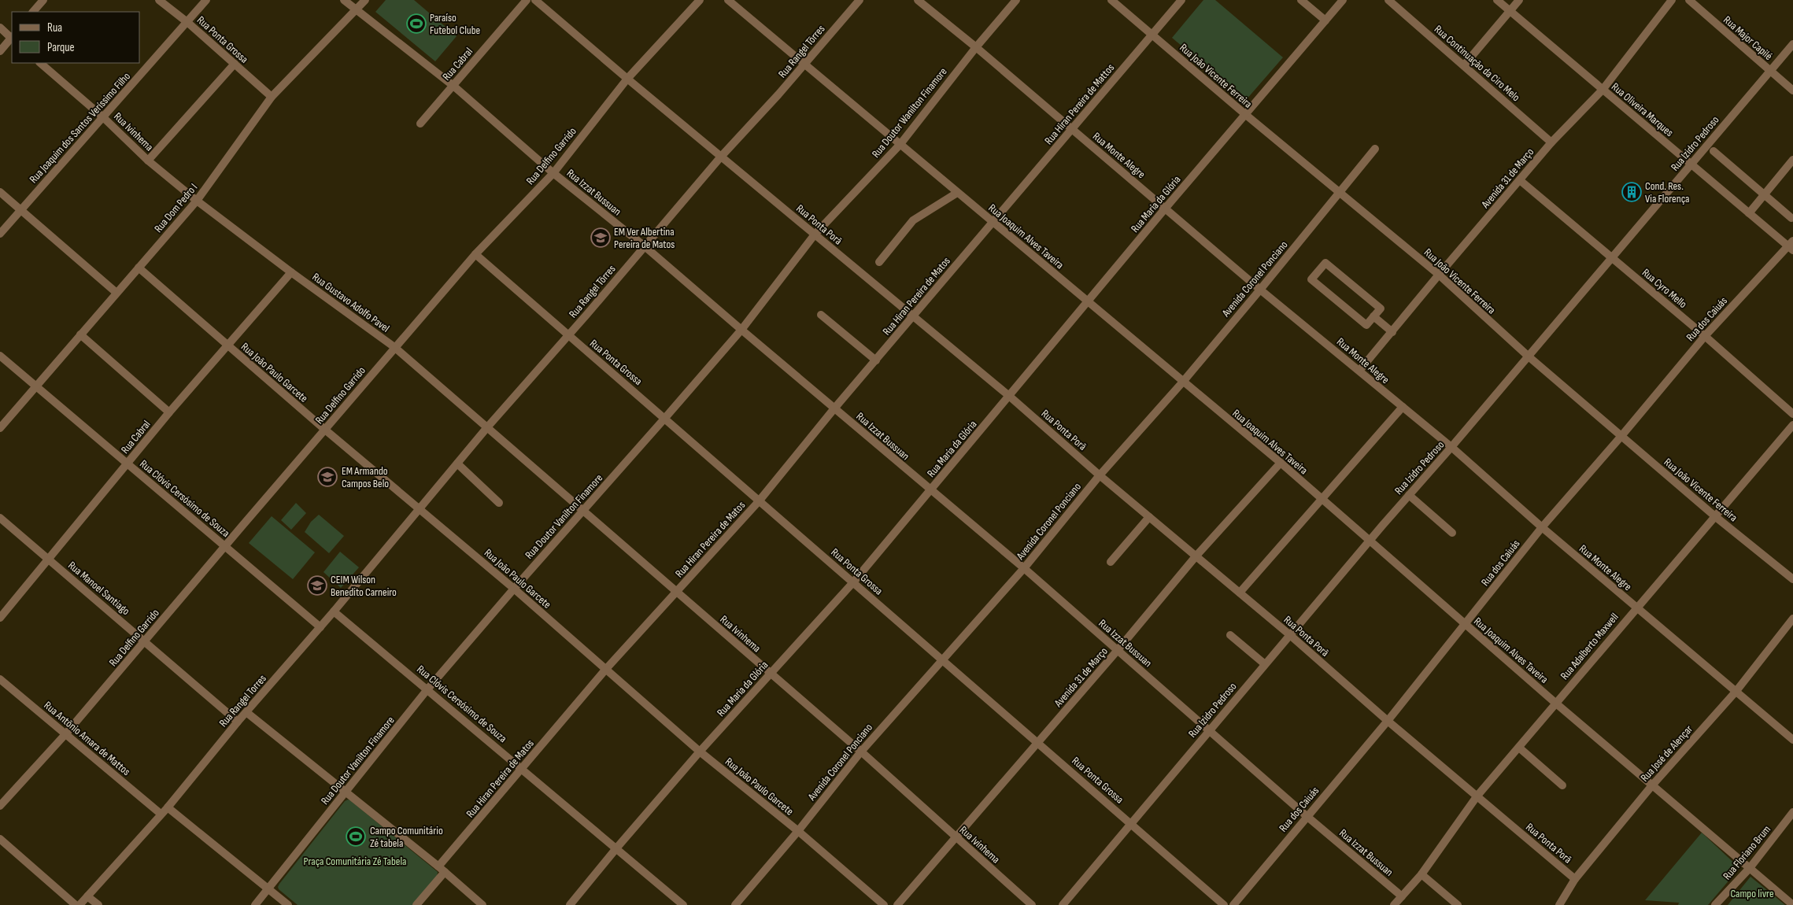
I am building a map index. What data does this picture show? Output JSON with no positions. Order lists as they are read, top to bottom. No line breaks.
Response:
{"streets":{"street":["Rua Major Capilé","Rua Ponta Grossa","Rua Rangel Tôrres","Rua Continuação da Ciro Melo","Rua Cabral","Rua João Vicente Ferreira","Rua Hiran Pereira de Mattos","Rua Oliveira Marques","Rua Doutor Wanilton Finamore","Rua Joaquim dos Santos Veríssimo Filho","Rua Ivinhema","Rua Izidro Pedroso","Rua Monte Alegre","Rua Delfino Garrido","Avenida 31 de Março","Rua Izzat Bussuan","Rua Maria da Glória","Rua Dom Pedro I","Rua Ponta Porã","Rua Joaquim Alves Taveira","Avenida Coronel Ponciano","Rua Cyro Mello","Rua Hiran Pereira de Matos","Rua Gustavo Adolfo Pavel","Rua dos Caiuás","Rua João Paulo Garcete","Rua Clóvis Cersósimo de Souza","Rua Doutor Vanilton Finamore","Rua Manoel Santiago","Rua Adalberto Maxwell","Rua Rangel Torres","Rua Antônio Amara de Mattos","Rua José de Alençar","Rua Floriano Brum"]},"crossings":[["Rua Major Capilé","Rua Izidro Pedroso"],["Rua Ponta Grossa","Rua Rangel Tôrres"],["Rua Ponta Grossa","Rua Joaquim dos Santos Veríssimo Filho"],["Rua Ponta Grossa","Rua Izidro Pedroso"],["Rua Ponta Grossa","Rua Delfino Garrido"],["Rua Ponta Grossa","Avenida 31 de Março"],["Rua Ponta Grossa","Rua Maria da Glória"],["Rua Ponta Grossa","Rua Dom Pedro I"],["Rua Ponta Grossa","Avenida Coronel Ponciano"],["Rua Ponta Grossa","Rua Hiran Pereira de Matos"],["Rua Ponta Grossa","Rua Doutor Vanilton Finamore"],["Rua Rangel Tôrres","Rua Ivinhema"],["Rua Rangel Tôrres","Rua Izzat Bussuan"],["Rua Rangel Tôrres","Rua Ponta Porã"],["Rua Rangel Tôrres","Rua Joaquim Alves Taveira"],["Rua Rangel Tôrres","Rua Gustavo Adolfo Pavel"],["Rua Rangel Tôrres","Rua João Paulo Garcete"],["Rua Rangel Tôrres","Rua Rangel Torres"],["Rua Continuação da Ciro Melo","Avenida 31 de Março"],["Rua Cabral","Rua Izzat Bussuan"],["Rua Cabral","Rua Gustavo Adolfo Pavel"],["Rua Cabral","Rua João Paulo Garcete"],["Rua Cabral","Rua Clóvis Cersósimo de Souza"],["Rua Cabral","Rua Manoel Santiago"],["Rua João Vicente Ferreira","Rua Hiran Pereira de Mattos"],["Rua João Vicente Ferreira","Rua Izidro Pedroso"],["Rua João Vicente Ferreira","Avenida 31 de Março"],["Rua João Vicente Ferreira","Rua Maria da Glória"],["Rua João Vicente Ferreira","Avenida Coronel Ponciano"],["Rua João Vicente Ferreira","Rua dos Caiuás"],["Rua João Vicente Ferreira","Rua Adalberto Maxwell"],["Rua Hiran Pereira de Mattos","Rua Monte Alegre"],["Rua Hiran Pereira de Mattos","Rua Joaquim Alves Taveira"],["Rua Hiran Pereira de Mattos","Rua Hiran Pereira de Matos"],["Rua Oliveira Marques","Rua Izidro Pedroso"],["Rua Oliveira Marques","Avenida 31 de Março"],["Rua Oliveira Marques","Rua dos Caiuás"],["Rua Doutor Wanilton Finamore","Rua Monte Alegre"],["Rua Doutor Wanilton Finamore","Rua Ponta Porã"],["Rua Doutor Wanilton Finamore","Rua Joaquim Alves Taveira"],["Rua Doutor Wanilton Finamore","Rua Doutor Vanilton Finamore"],["Rua Joaquim dos Santos Veríssimo Filho","Rua Ivinhema"],["Rua Ivinhema","Avenida 31 de Março"],["Rua Ivinhema","Rua Maria da Glória"],["Rua Ivinhema","Rua Dom Pedro I"],["Rua Ivinhema","Avenida Coronel Ponciano"],["Rua Ivinhema","Rua Hiran Pereira de Matos"],["Rua Ivinhema","Rua Gustavo Adolfo Pavel"],["Rua Ivinhema","Rua Doutor Vanilton Finamore"],["Rua Izidro Pedroso","Rua Monte Alegre"],["Rua Izidro Pedroso","Rua Izzat Bussuan"],["Rua Izidro Pedroso","Rua Ponta Porã"],["Rua Izidro Pedroso","Rua Joaquim Alves Taveira"],["Rua Izidro Pedroso","Rua Cyro Mello"],["Rua Monte Alegre","Avenida 31 de Março"],["Rua Monte Alegre","Rua Maria da Glória"],["Rua Monte Alegre","Avenida Coronel Ponciano"],["Rua Monte Alegre","Rua dos Caiuás"],["Rua Monte Alegre","Rua Adalberto Maxwell"],["Rua Monte Alegre","Rua José de Alençar"],["Rua Delfino Garrido","Rua Izzat Bussuan"],["Rua Delfino Garrido","Rua Ponta Porã"],["Rua Delfino Garrido","Rua Gustavo Adolfo Pavel"],["Rua Delfino Garrido","Rua João Paulo Garcete"],["Rua Delfino Garrido","Rua Clóvis Cersósimo de Souza"],["Rua Delfino Garrido","Rua Manoel Santiago"],["Rua Delfino Garrido","Rua Antônio Amara de Mattos"],["Avenida 31 de Março","Rua Izzat Bussuan"],["Avenida 31 de Março","Rua Ponta Porã"],["Avenida 31 de Março","Rua Joaquim Alves Taveira"],["Avenida 31 de Março","Rua Cyro Mello"],["Rua Izzat Bussuan","Rua Maria da Glória"],["Rua Izzat Bussuan","Rua Dom Pedro I"],["Rua Izzat Bussuan","Avenida Coronel Ponciano"],["Rua Izzat Bussuan","Rua Hiran Pereira de Matos"],["Rua Izzat Bussuan","Rua dos Caiuás"],["Rua Izzat Bussuan","Rua Doutor Vanilton Finamore"],["Rua Izzat Bussuan","Rua Adalberto Maxwell"],["Rua Maria da Glória","Rua Ponta Porã"],["Rua Maria da Glória","Rua Joaquim Alves Taveira"],["Rua Maria da Glória","Rua João Paulo Garcete"],["Rua Maria da Glória","Rua Clóvis Cersósimo de Souza"],["Rua Dom Pedro I","Rua Gustavo Adolfo Pavel"],["Rua Dom Pedro I","Rua João Paulo Garcete"],["Rua Dom Pedro I","Rua Clóvis Cersósimo de Souza"],["Rua Ponta Porã","Avenida Coronel Ponciano"],["Rua Ponta Porã","Rua Hiran Pereira de Matos"],["Rua Ponta Porã","Rua dos Caiuás"],["Rua Ponta Porã","Rua Doutor Vanilton Finamore"],["Rua Ponta Porã","Rua Adalberto Maxwell"],["Rua Ponta Porã","Rua José de Alençar"],["Rua Joaquim Alves Taveira","Avenida Coronel Ponciano"],["Rua Joaquim Alves Taveira","Rua Hiran Pereira de Matos"],["Rua Joaquim Alves Taveira","Rua dos Caiuás"],["Rua Joaquim Alves Taveira","Rua Adalberto Maxwell"],["Rua Joaquim Alves Taveira","Rua José de Alençar"],["Rua Joaquim Alves Taveira","Rua Floriano Brum"],["Avenida Coronel Ponciano","Rua João Paulo Garcete"],["Rua Cyro Mello","Rua dos Caiuás"],["Rua Hiran Pereira de Matos","Rua João Paulo Garcete"],["Rua Hiran Pereira de Matos","Rua Clóvis Cersósimo de Souza"],["Rua João Paulo Garcete","Rua Doutor Vanilton Finamore"],["Rua João Paulo Garcete","Rua Rangel Torres"],["Rua Clóvis Cersósimo de Souza","Rua Doutor Vanilton Finamore"],["Rua Clóvis Cersósimo de Souza","Rua Rangel Torres"],["Rua Manoel Santiago","Rua Rangel Torres"],["Rua Rangel Torres","Rua Antônio Amara de Mattos"]],"parks":["Praça Comunitária Zé Tabela","Campo livre"],"places":{"sports":["Paraíso Futebol Clube","Campo Comunitário Zé tabela"],"building":["Cond. Res. Via Florença"],"school or university":["EM Ver Albertina Pereira de Matos","EM Armando Campos Belo","CEIM Wilson Benedito Carneiro"]},"legend":["Rua","Parque"]}
